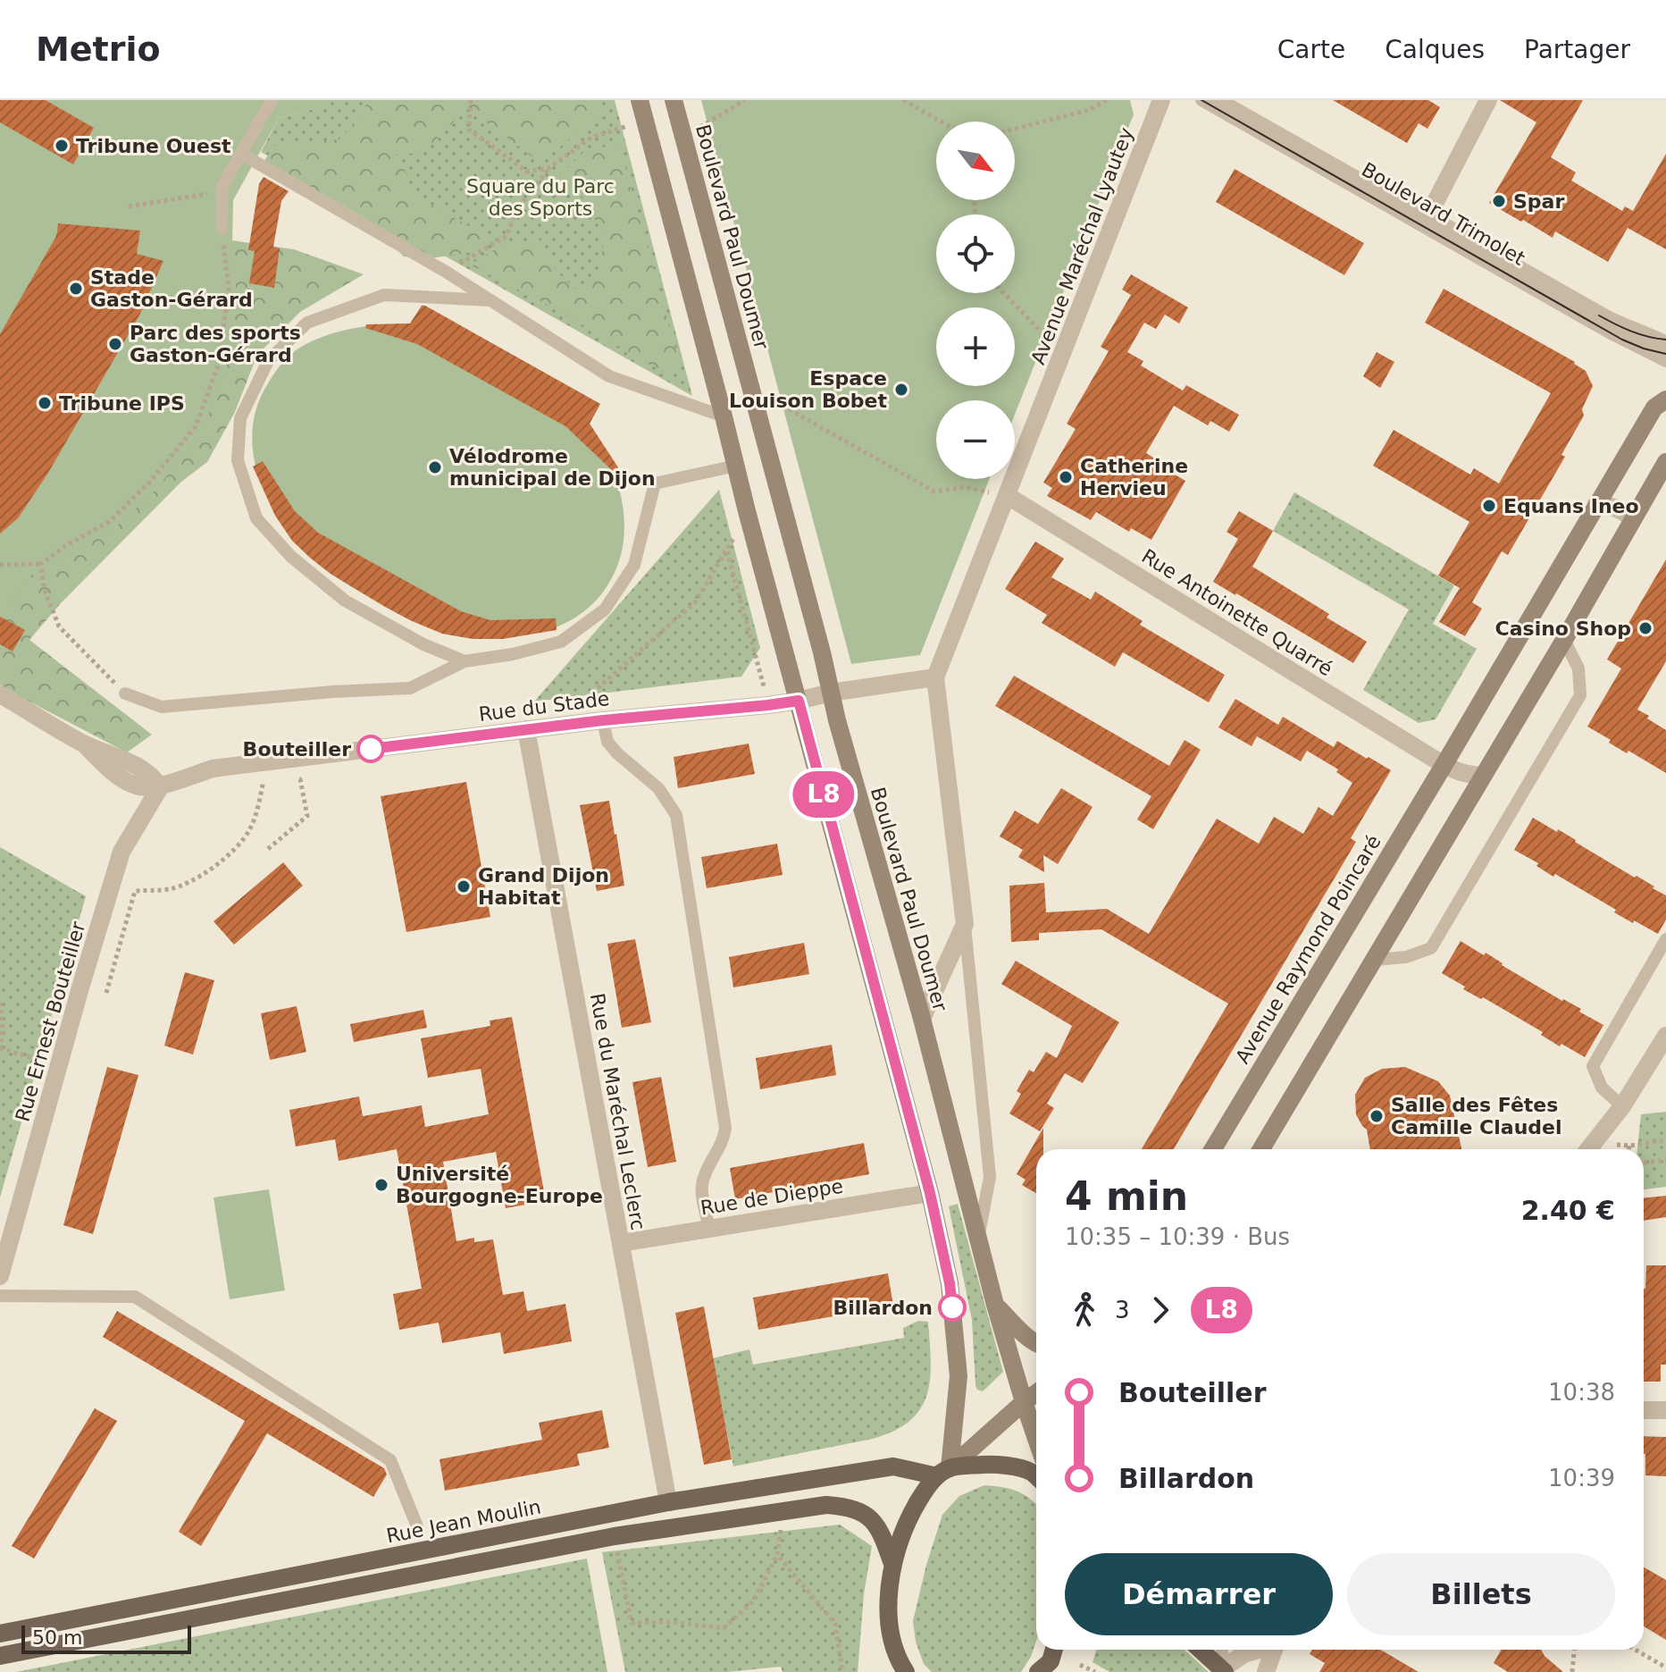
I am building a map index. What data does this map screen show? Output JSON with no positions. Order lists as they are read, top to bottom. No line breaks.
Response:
{"streets":{"main road":["Boulevard Paul Doumer","Avenue Raymond Poincaré","Rue Jean Moulin"],"street":["Boulevard Trimolet","Avenue Maréchal Lyautey","Rue Antoinette Quarré","Rue du Stade","Rue Ernest Bouteiller","Rue du Maréchal Leclerc","Rue de Dieppe"]},"crossings":[["Boulevard Paul Doumer","Rue du Stade"],["Avenue Maréchal Lyautey","Rue Antoinette Quarré"],["Avenue Maréchal Lyautey","Rue du Stade"],["Rue Antoinette Quarré","Avenue Raymond Poincaré"],["Rue du Stade","Rue Ernest Bouteiller"],["Rue du Stade","Rue du Maréchal Leclerc"],["Rue du Maréchal Leclerc","Rue de Dieppe"],["Rue du Maréchal Leclerc","Rue Jean Moulin"]],"parks":["Square du Parc des Sports"],"places":["Tribune Ouest","Spar","Stade Gaston-Gérard","Parc des sports Gaston-Gérard","Espace Louison Bobet","Tribune IPS","Vélodrome municipal de Dijon","Catherine Hervieu","Equans Ineo","Casino Shop","Bouteiller","Grand Dijon Habitat","Salle des Fêtes Camille Claudel","Université Bourgogne-Europe","Billardon"],"lines":["bus line L8"],"scale_bar":"50 m","north":"bottom right","page":{"header":"Metrio","nav":["Carte","Calques","Partager"],"on_map":"L8","map_buttons":["+","−"],"heading":["4 min","10:35 – 10:39 · Bus","2.40 €"],"legs":["3","L8"],"list":[{"name":"Bouteiller","value":"10:38"},{"name":"Billardon","value":"10:39"}],"buttons":["Démarrer","Billets"],"scale":"50 m"}}
